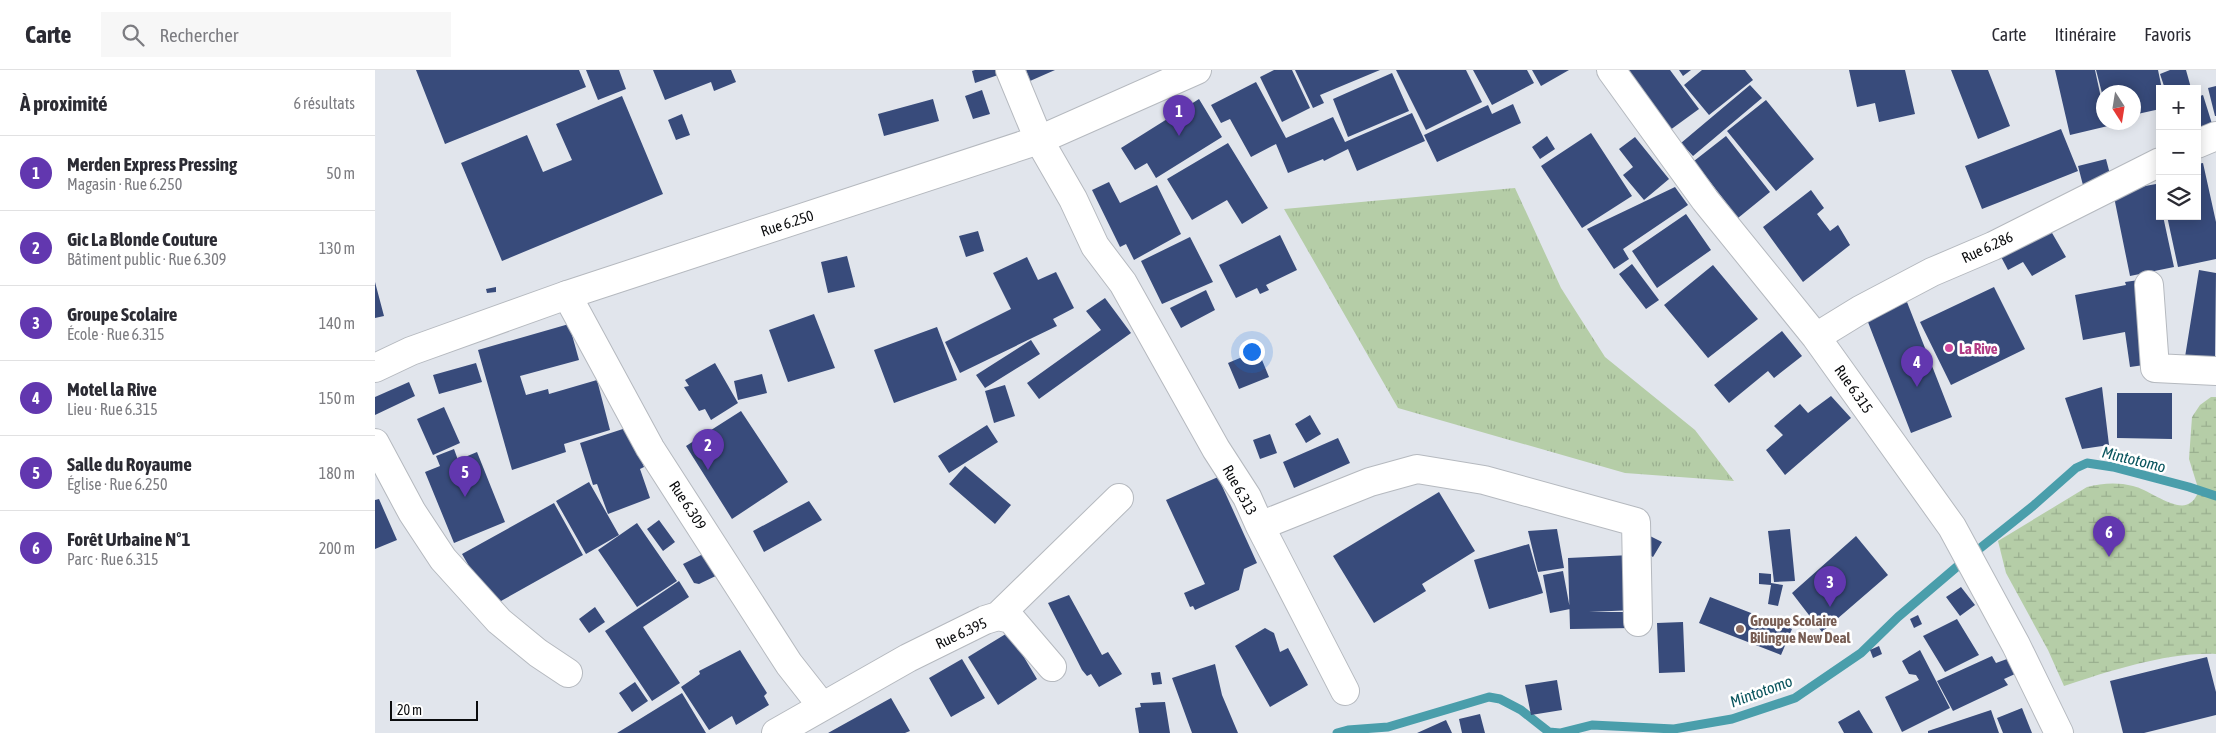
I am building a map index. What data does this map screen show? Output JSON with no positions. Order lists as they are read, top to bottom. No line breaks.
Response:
{"streets":{"street":["Rue 6.250","Rue 6.286","Rue 6.315","Rue 6.313","Rue 6.309","Rue 6.395"]},"crossings":[["Rue 6.250","Rue 6.313"],["Rue 6.250","Rue 6.309"],["Rue 6.286","Rue 6.315"],["Rue 6.309","Rue 6.395"]],"water":["Mintotomo"],"places":["La Rive","Groupe Scolaire Bilingue New Deal"],"scale_bar":"20 m","north":"bottom","page":{"header":"Carte","search":"Rechercher","nav":["Carte","Itinéraire","Favoris"],"heading":["À proximité","6 résultats"],"map_buttons":["+","−"],"pins":["1","4","2","5","6","3"],"list":[{"mark":"1","name":"Merden Express Pressing","note":"Magasin · Rue 6.250","value":"50 m"},{"mark":"2","name":"Gic La Blonde Couture","note":"Bâtiment public · Rue 6.309","value":"130 m"},{"mark":"3","name":"Groupe Scolaire","note":"École · Rue 6.315","value":"140 m"},{"mark":"4","name":"Motel la Rive","note":"Lieu · Rue 6.315","value":"150 m"},{"mark":"5","name":"Salle du Royaume","note":"Église · Rue 6.250","value":"180 m"},{"mark":"6","name":"Forêt Urbaine N°1","note":"Parc · Rue 6.315","value":"200 m"}],"scale":"20 m"}}
